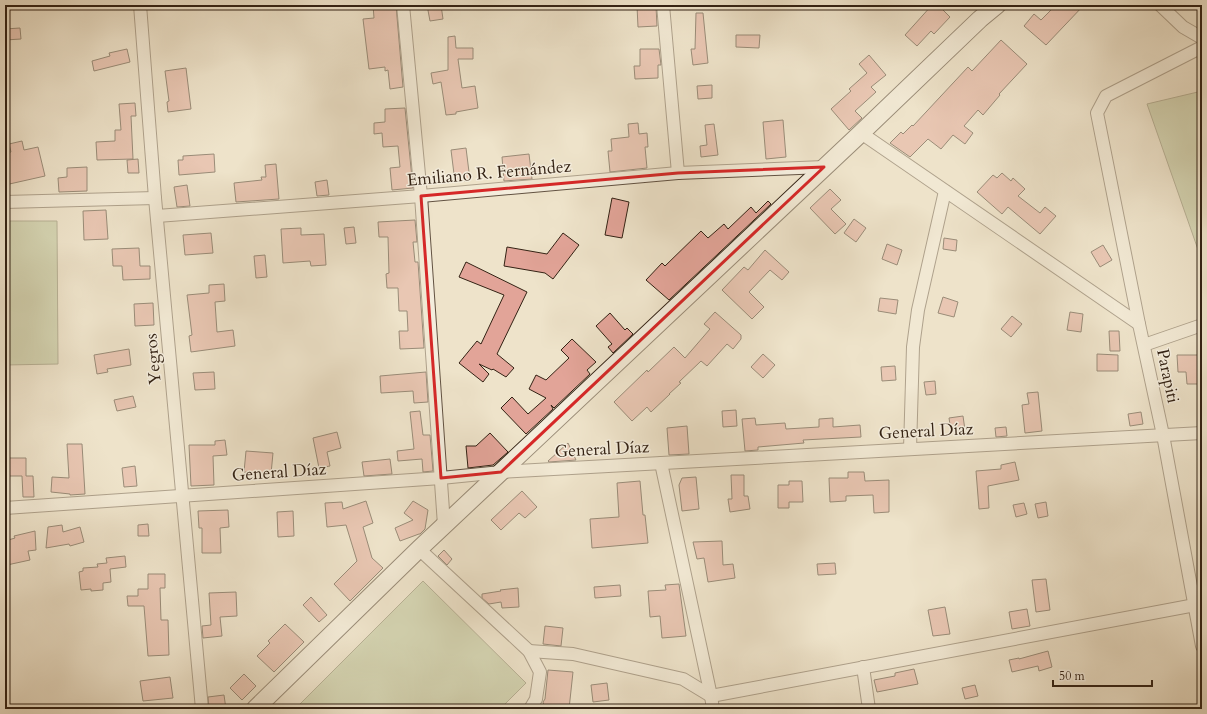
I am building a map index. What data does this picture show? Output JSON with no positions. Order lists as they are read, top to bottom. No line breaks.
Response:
{"streets":{"street":["Emiliano R. Fernández","Yegros","Parapiti","General Díaz"]},"crossings":[["Emiliano R. Fernández","Yegros"],["Yegros","General Díaz"],["Parapiti","General Díaz"]],"scale_bar":"50 m"}
